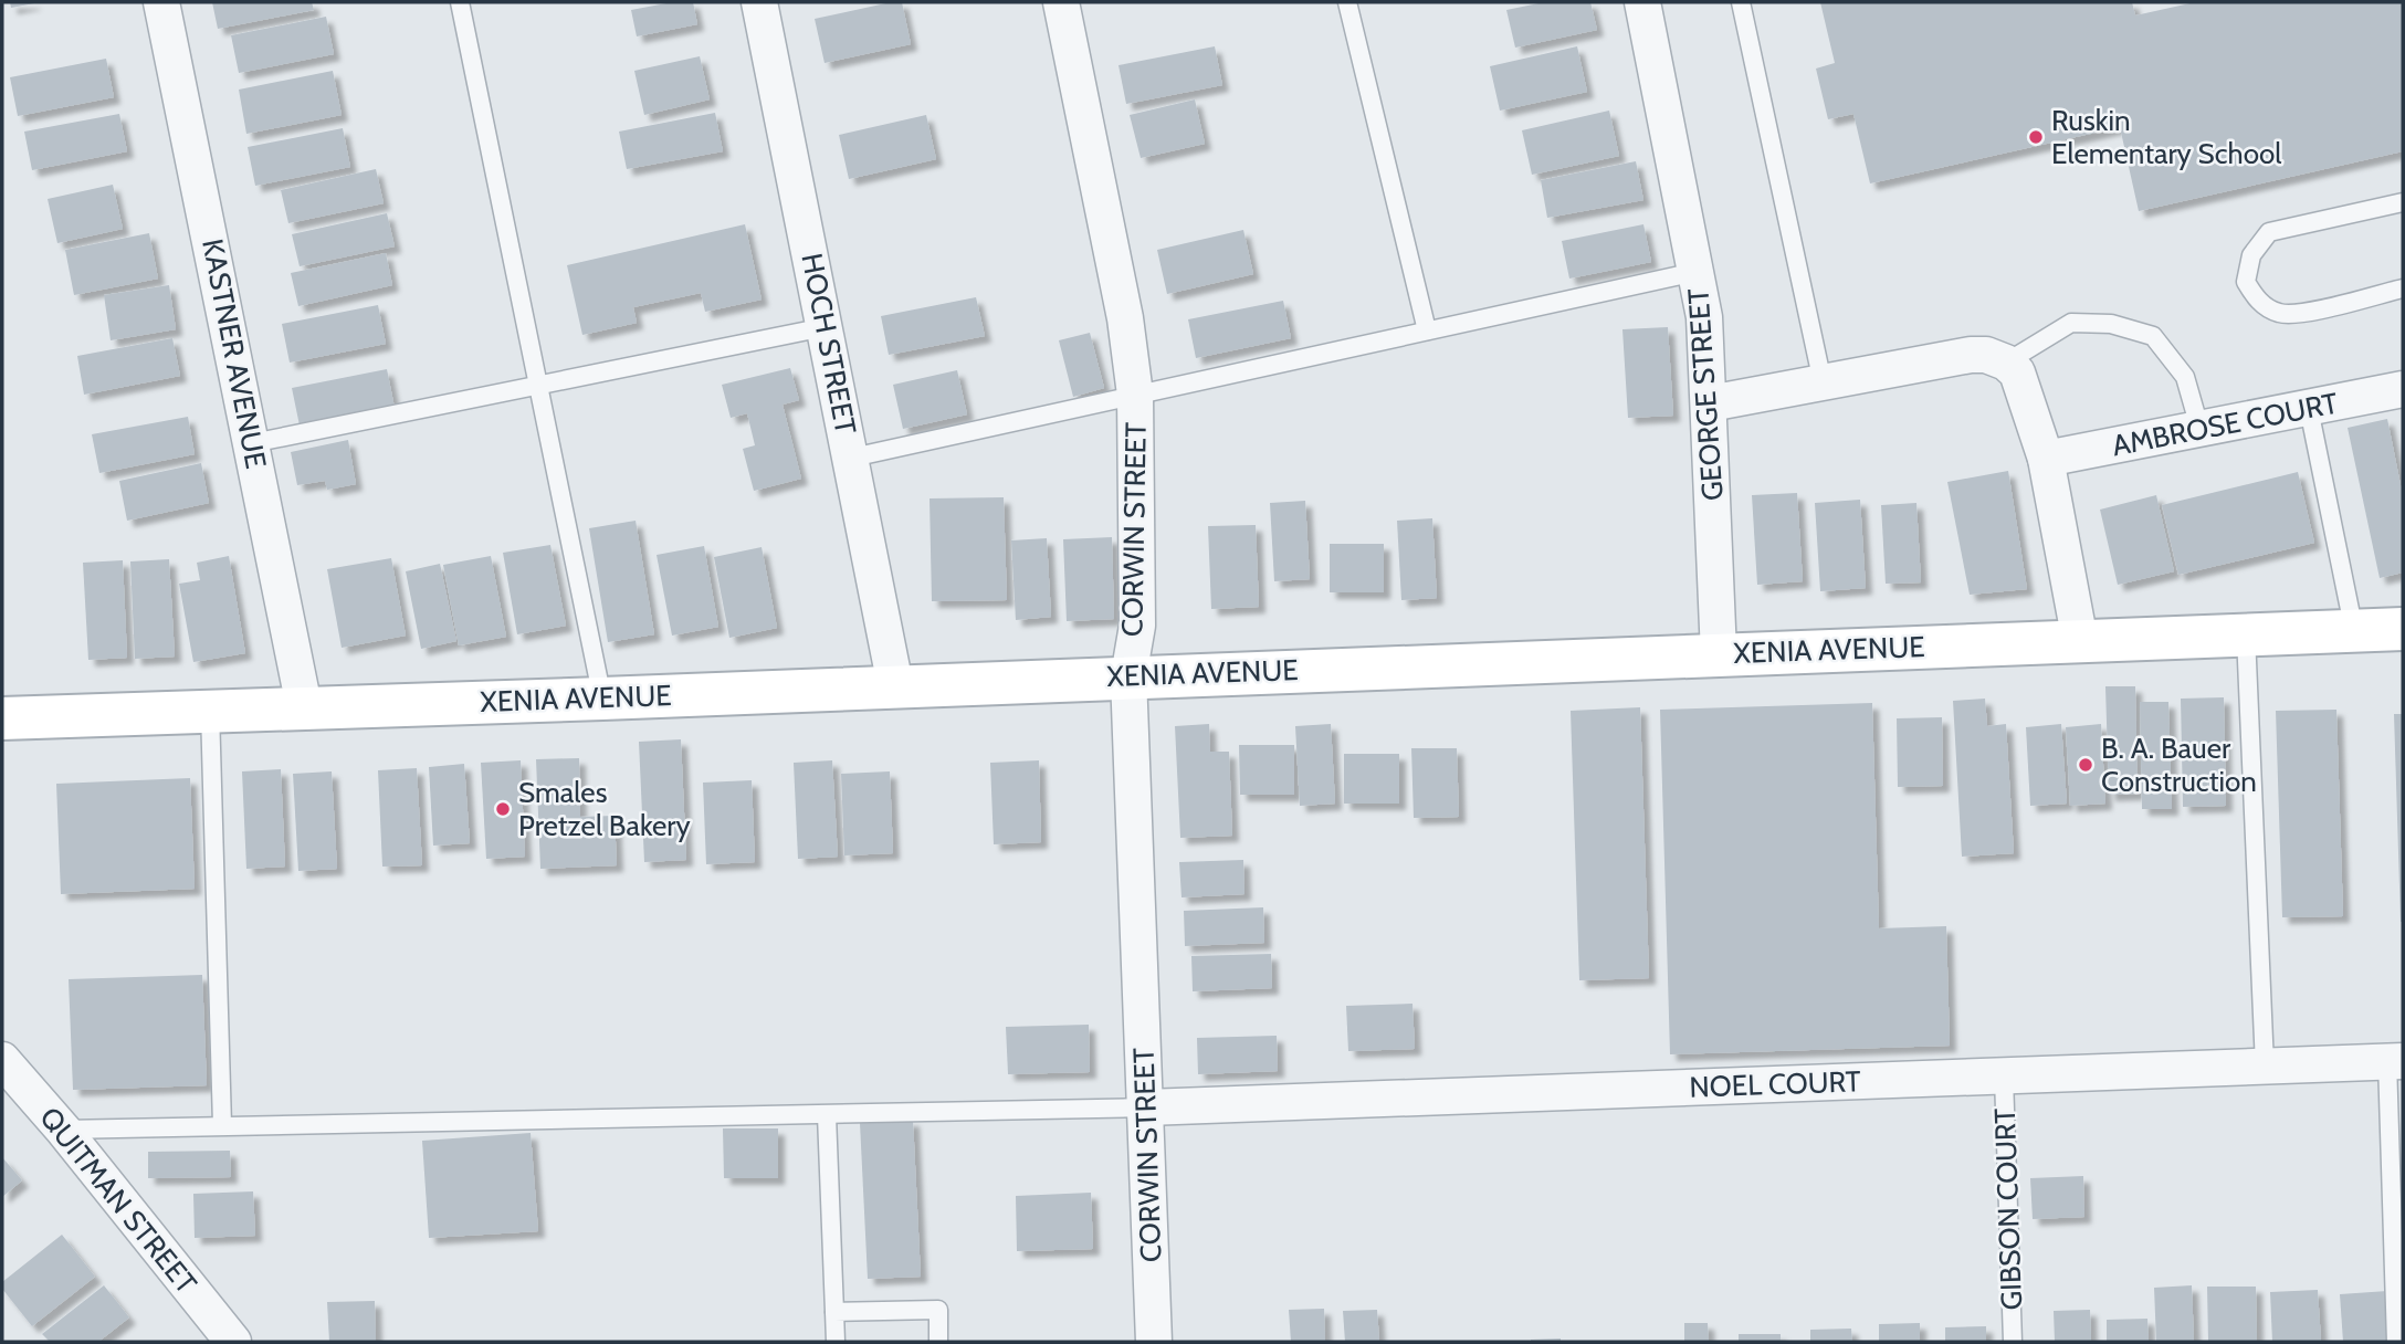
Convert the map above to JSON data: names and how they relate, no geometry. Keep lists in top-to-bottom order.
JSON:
{
  "streets": {
    "street": [
      "HOCH STREET",
      "KASTNER AVENUE",
      "GEORGE STREET",
      "AMBROSE COURT",
      "CORWIN STREET",
      "XENIA AVENUE",
      "NOEL COURT",
      "QUITMAN STREET"
    ],
    "lane": ["GIBSON COURT"]
  },
  "crossings": [
    ["HOCH STREET", "XENIA AVENUE"],
    ["KASTNER AVENUE", "XENIA AVENUE"],
    ["GEORGE STREET", "XENIA AVENUE"],
    ["CORWIN STREET", "XENIA AVENUE"],
    ["CORWIN STREET", "NOEL COURT"],
    ["NOEL COURT", "GIBSON COURT"]
  ],
  "places": ["Ruskin Elementary School", "B. A. Bauer Construction", "Smales Pretzel Bakery"]
}
